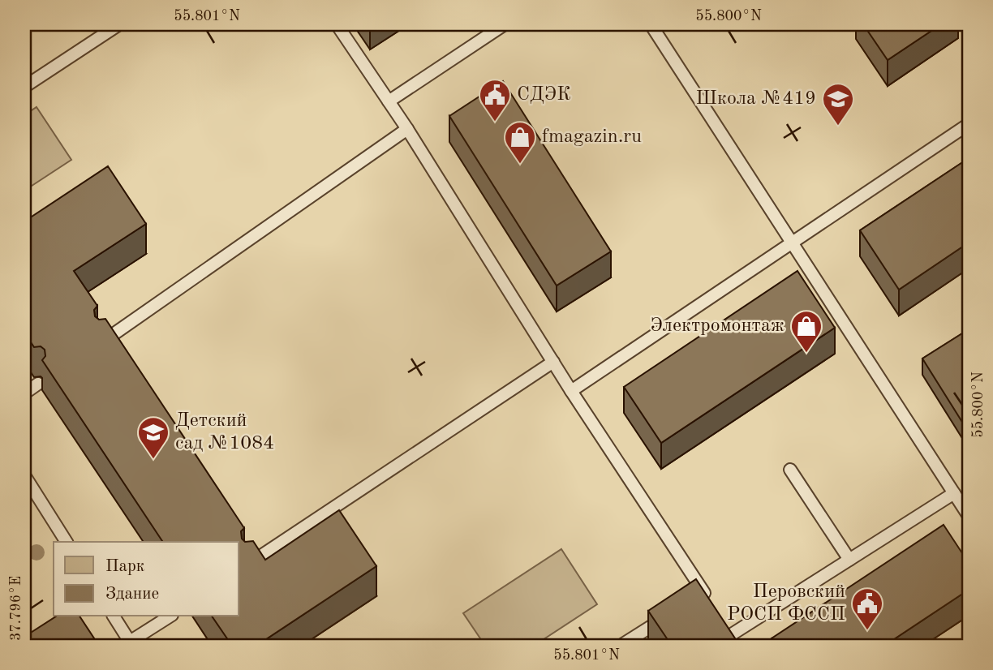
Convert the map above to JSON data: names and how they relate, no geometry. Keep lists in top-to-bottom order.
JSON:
{
  "places": {
    "public building": ["СДЭК", "Перовский РОСП ФССП"],
    "school or university": ["Школа №419", "Детский сад №1084"],
    "shop": ["fmagazin.ru", "Электромонтаж"]
  },
  "legend": ["Парк", "Здание"],
  "coordinates": ["55.801°N", "55.800°N", "37.796°E"]
}
